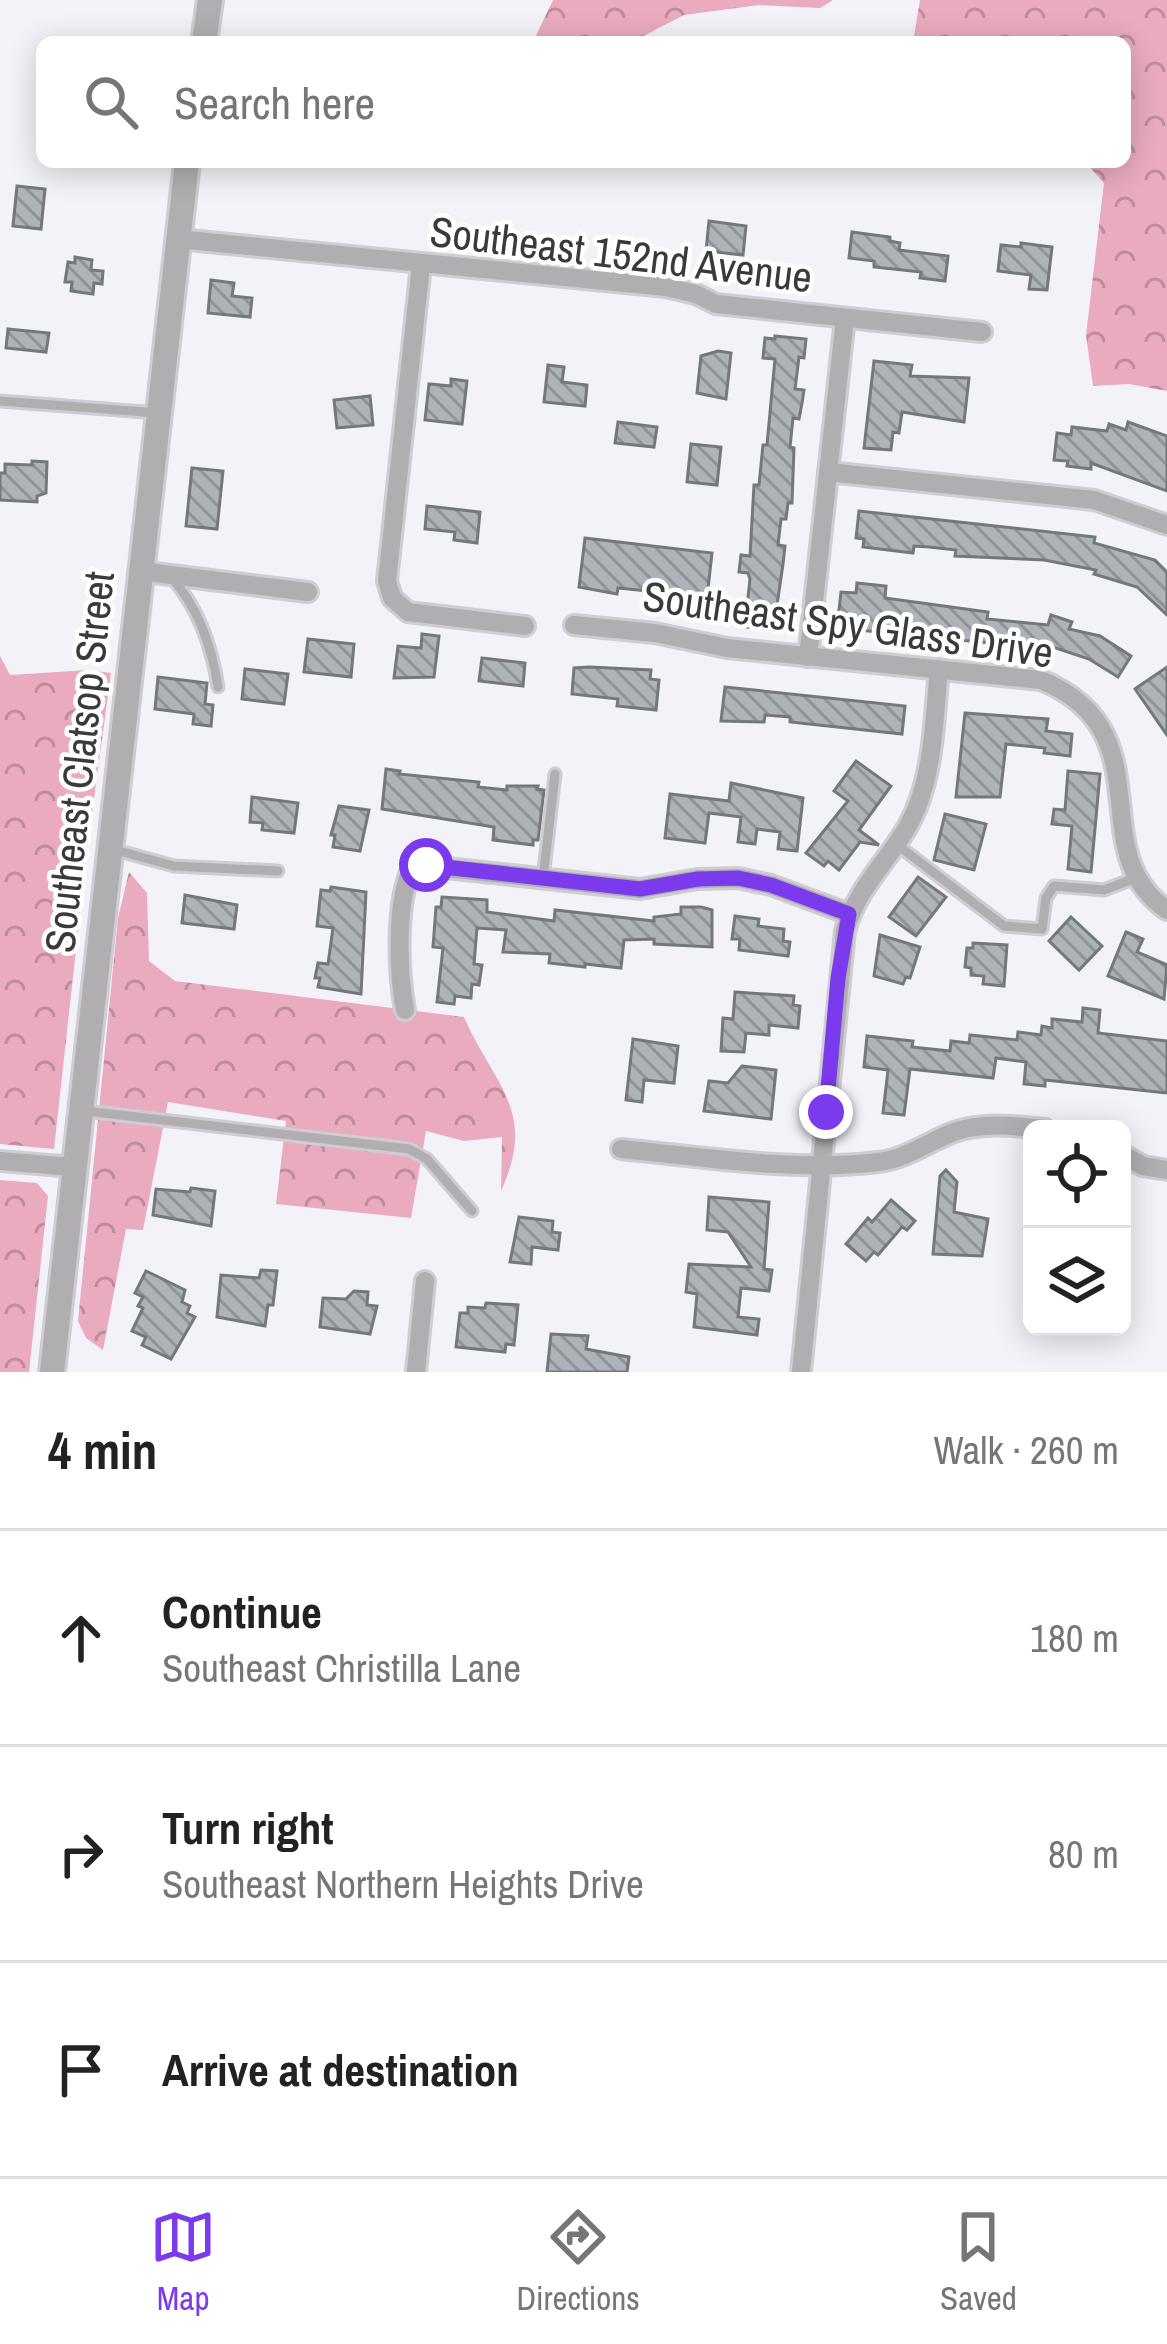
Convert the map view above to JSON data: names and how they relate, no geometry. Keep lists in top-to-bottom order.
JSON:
{
  "streets": {
    "street": ["Southeast 152nd Avenue", "Southeast Spy Glass Drive", "Southeast Clatsop Street"]
  },
  "crossings": [
    ["Southeast 152nd Avenue", "Southeast Clatsop Street"]
  ],
  "page": {
    "search": "Search here",
    "heading": ["4 min", "Walk · 260 m"],
    "list": [
      ["Continue", "Southeast Christilla Lane", "180 m"],
      ["Turn right", "Southeast Northern Heights Drive", "80 m"],
      "Arrive at destination"
    ],
    "nav": ["Map", "Directions", "Saved"]
  }
}
